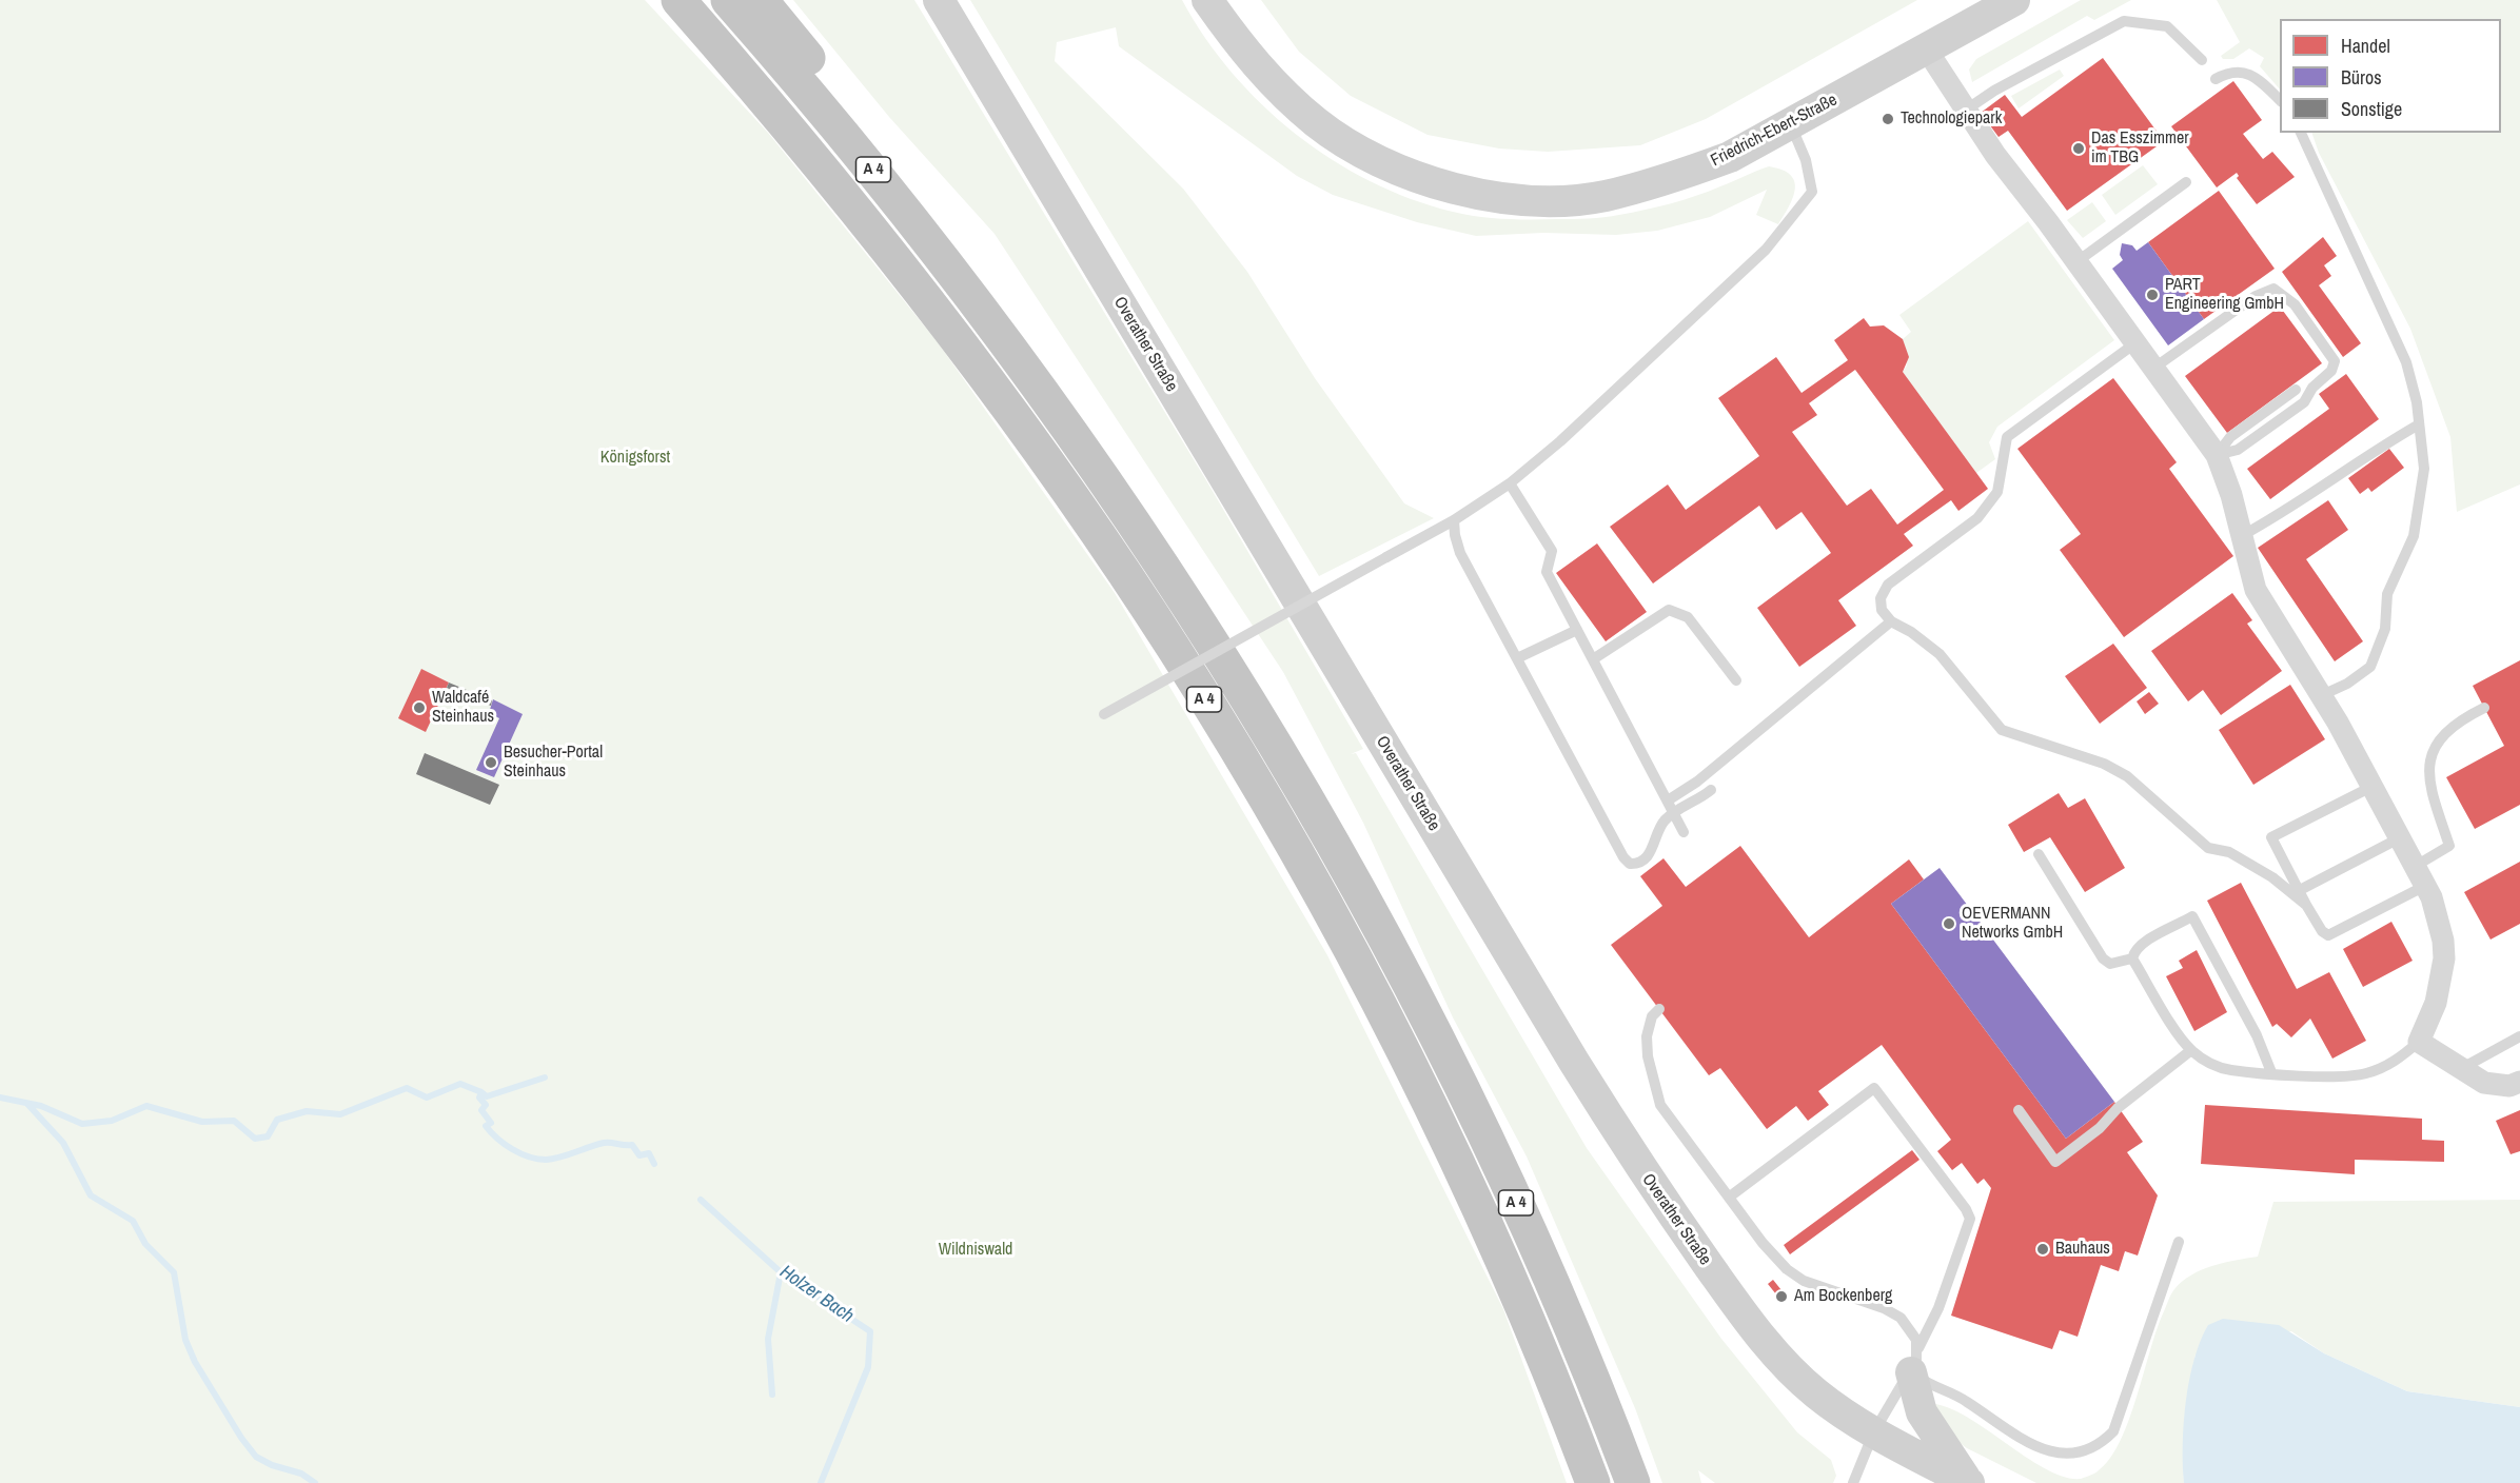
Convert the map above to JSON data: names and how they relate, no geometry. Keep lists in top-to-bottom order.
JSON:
{
  "streets": {
    "highway": ["A 4"],
    "main road": ["Friedrich-Ebert-Straße", "Overather Straße"]
  },
  "water": ["Holzer Bach"],
  "parks": ["Königsforst", "Wildniswald"],
  "places": [
    "Technologiepark",
    "Das Esszimmer im TBG",
    "PART Engineering GmbH",
    "Waldcafé Steinhaus",
    "Besucher-Portal Steinhaus",
    "OEVERMANN Networks GmbH",
    "Bauhaus",
    "Am Bockenberg"
  ],
  "legend": ["Handel", "Büros", "Sonstige"]
}
